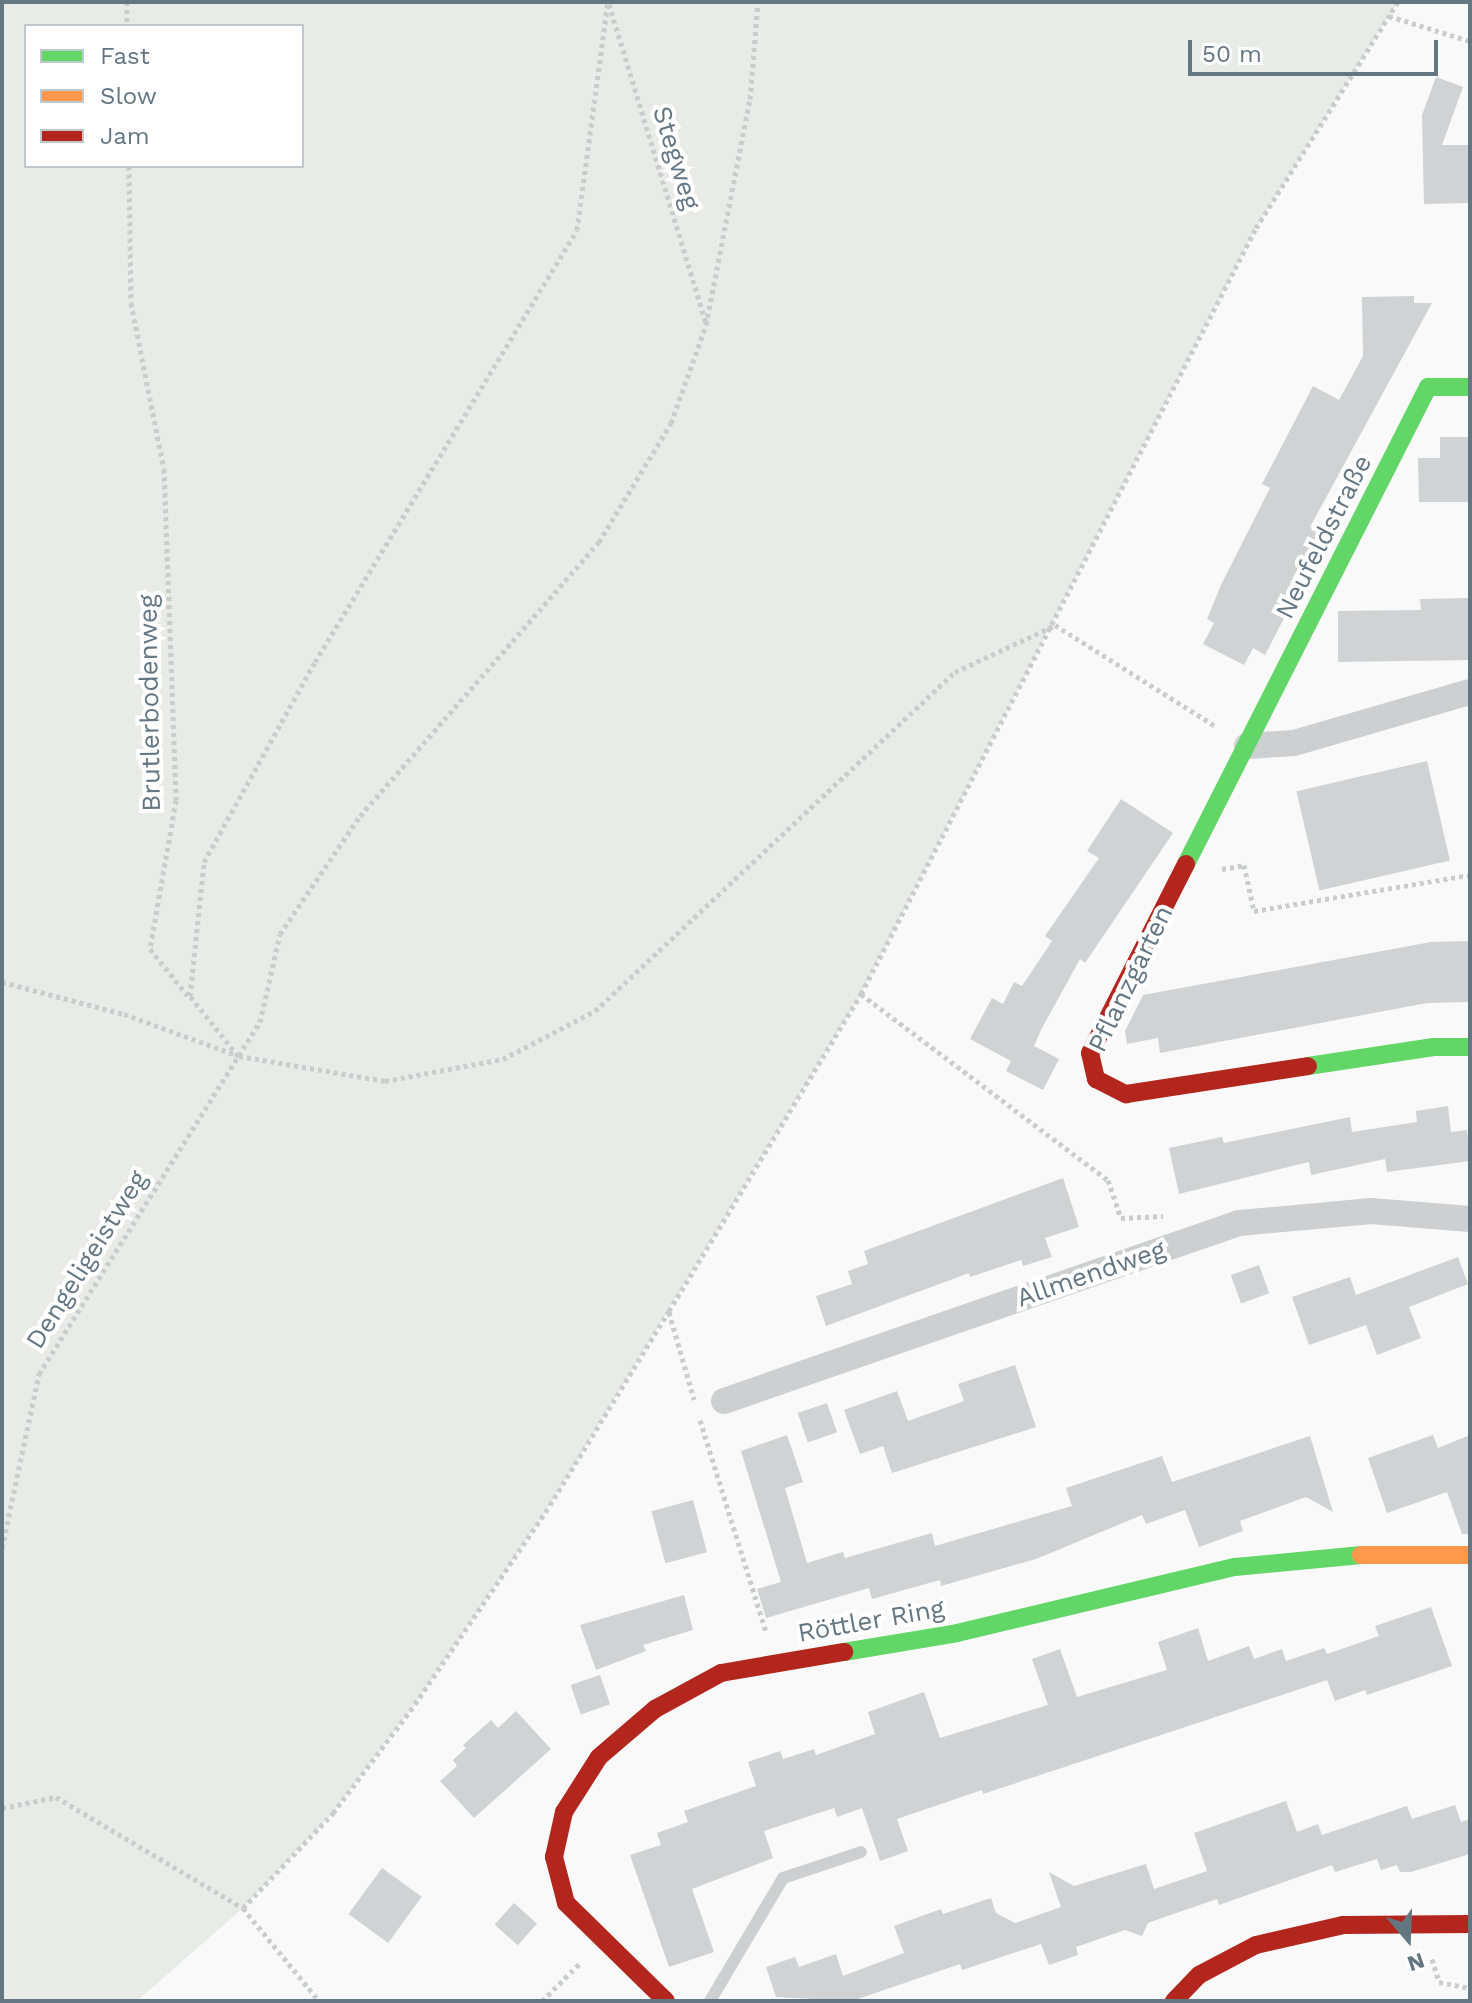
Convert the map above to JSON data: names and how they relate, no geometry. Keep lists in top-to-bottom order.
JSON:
{
  "streets": {
    "street": [
      "Neufeldstraße",
      "Pflanzgarten",
      "Allmendweg",
      "Röttler Ring"
    ],
    "path": ["Stegweg", "Brutlerbodenweg", "Dengeligeistweg"]
  },
  "crossings": [
    ["Stegweg", "Dengeligeistweg"],
    ["Neufeldstraße", "Pflanzgarten"],
    ["Brutlerbodenweg", "Dengeligeistweg"]
  ],
  "legend": ["Fast", "Slow", "Jam"],
  "scale_bar": "50 m",
  "north": "bottom"
}
